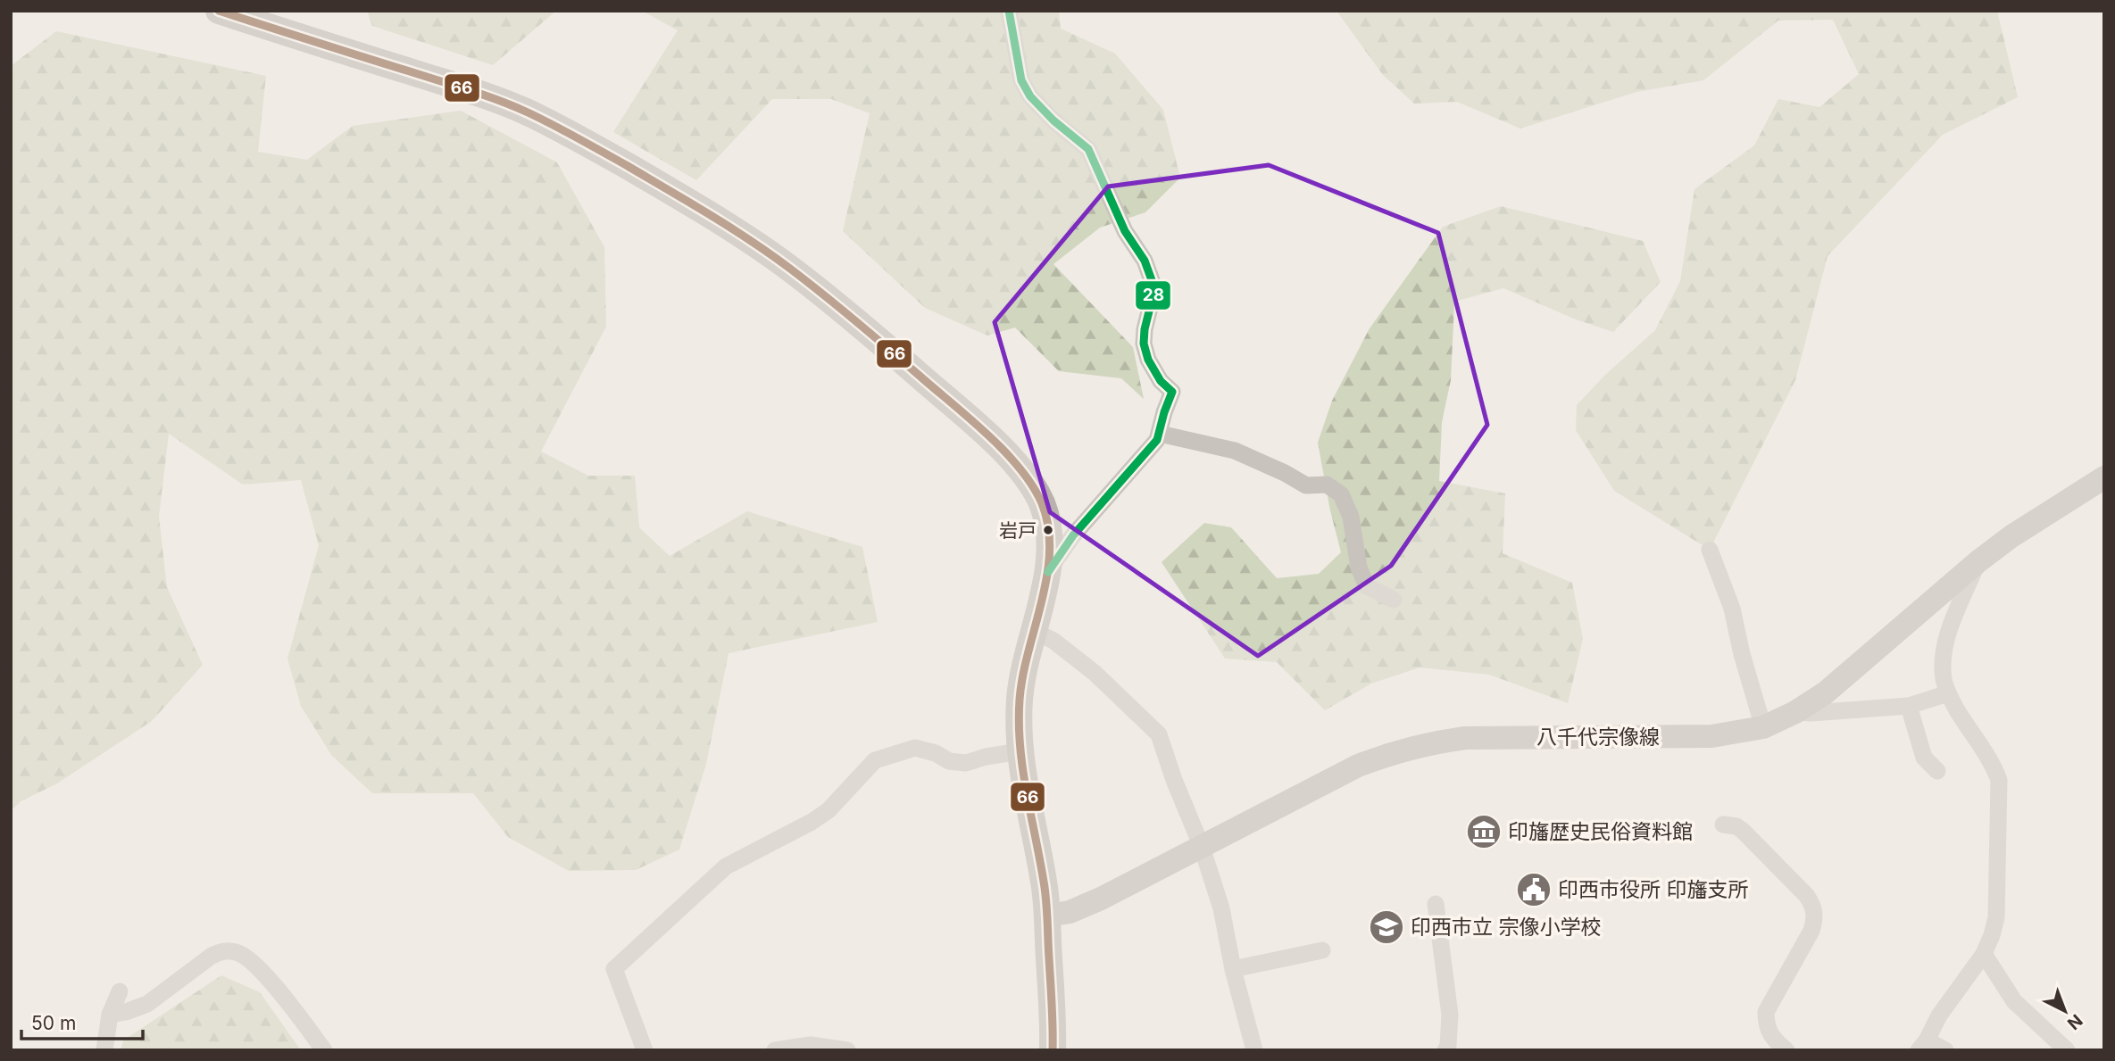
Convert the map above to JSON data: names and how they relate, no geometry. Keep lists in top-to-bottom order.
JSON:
{
  "streets": {
    "main road": ["八千代宗像線"]
  },
  "places": {
    "other": ["岩戸"],
    "museum": ["印旛歴史民俗資料館"],
    "public building": ["印西市役所 印旛支所"],
    "school or university": ["印西市立 宗像小学校"]
  },
  "lines": ["transit line 66", "transit line 28"],
  "scale_bar": "50 m",
  "north": "bottom right"
}
